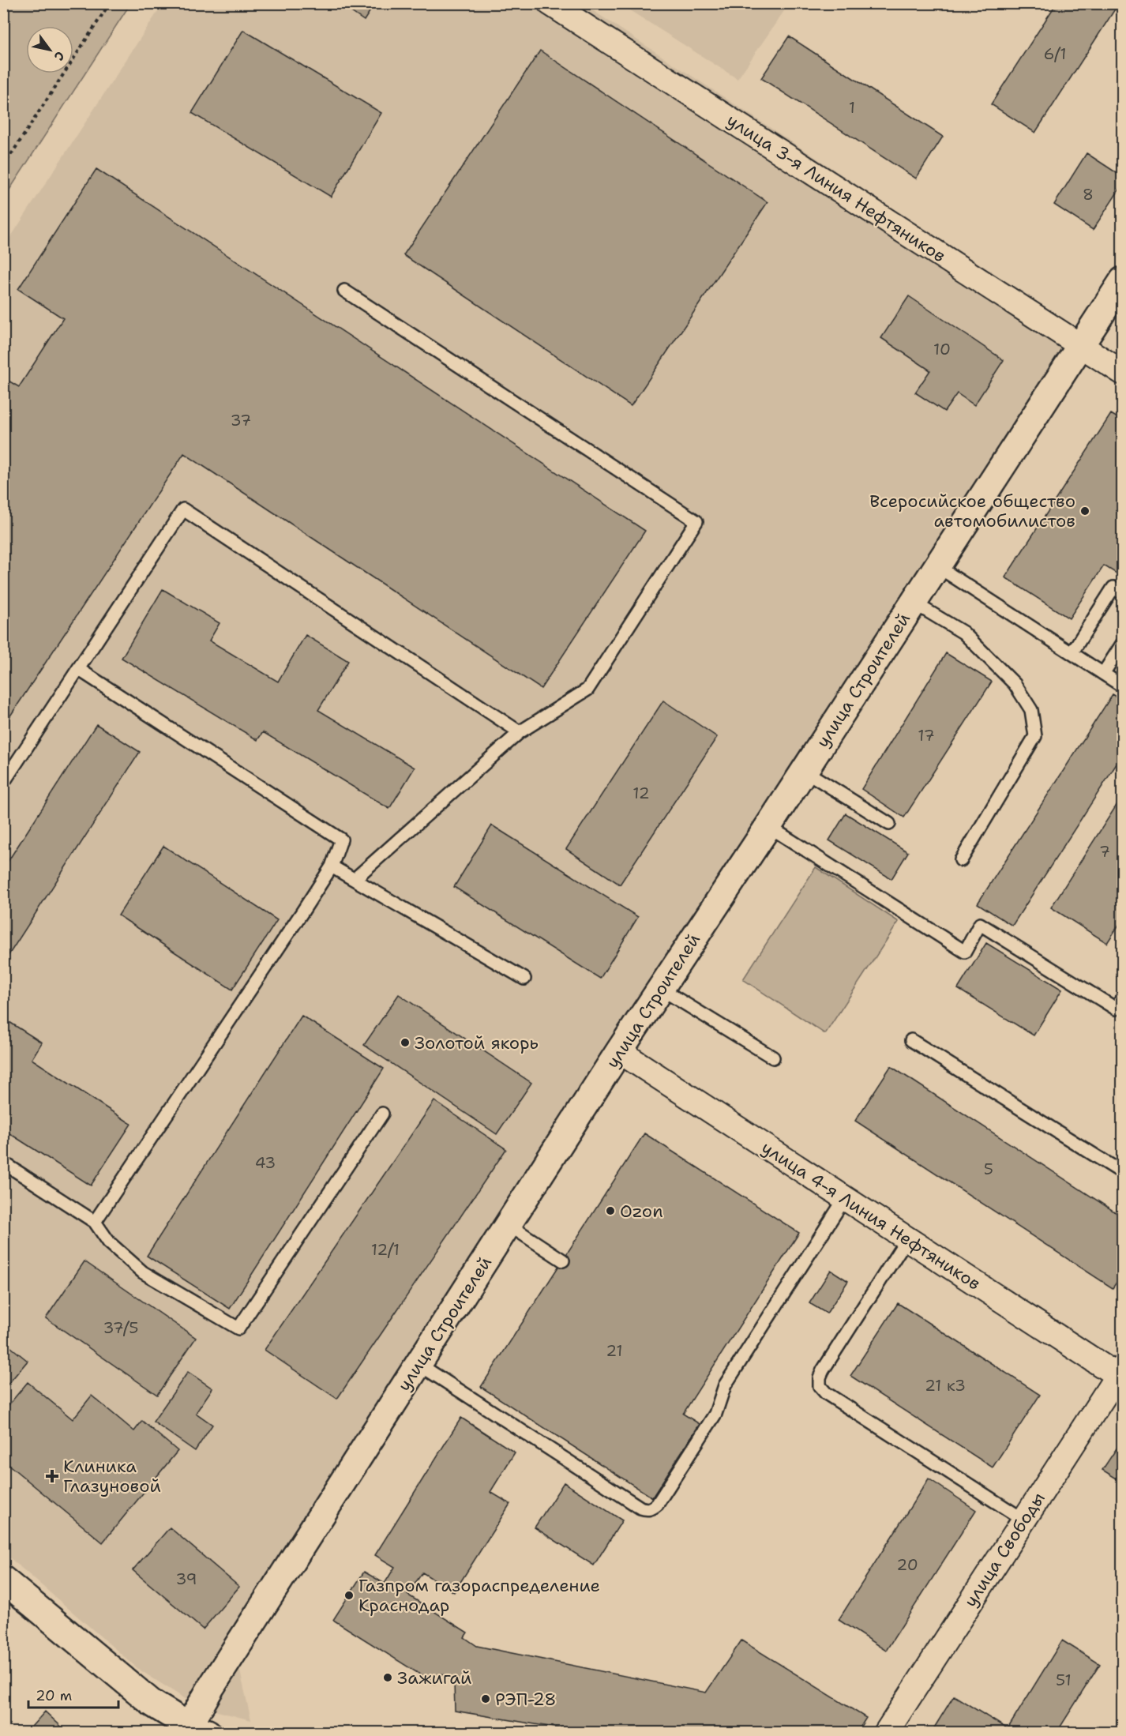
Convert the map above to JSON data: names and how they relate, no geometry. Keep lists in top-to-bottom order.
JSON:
{
  "streets": {
    "street": [
      "улица 3-я Линия Нефтяников",
      "улица Строителей",
      "улица 4-я Линия Нефтяников",
      "улица Свободы"
    ]
  },
  "crossings": [
    ["улица 3-я Линия Нефтяников", "улица Строителей"],
    ["улица Строителей", "улица 4-я Линия Нефтяников"],
    ["улица 4-я Линия Нефтяников", "улица Свободы"]
  ],
  "places": {
    "other": [
      "Всеросийское общество автомобилистов",
      "Золотой якорь",
      "Ozon",
      "Газпром газораспределение Краснодар",
      "Зажигай",
      "РЭП-28"
    ],
    "health": ["Клиника Глазуновой"]
  },
  "house_numbers": [
    "6/1",
    "1",
    "8",
    "10",
    "37",
    "17",
    "12",
    "7",
    "43",
    "5",
    "12/1",
    "37/5",
    "21",
    "21 к3",
    "20",
    "39",
    "51"
  ],
  "scale_bar": "20 m",
  "north": "bottom right"
}
